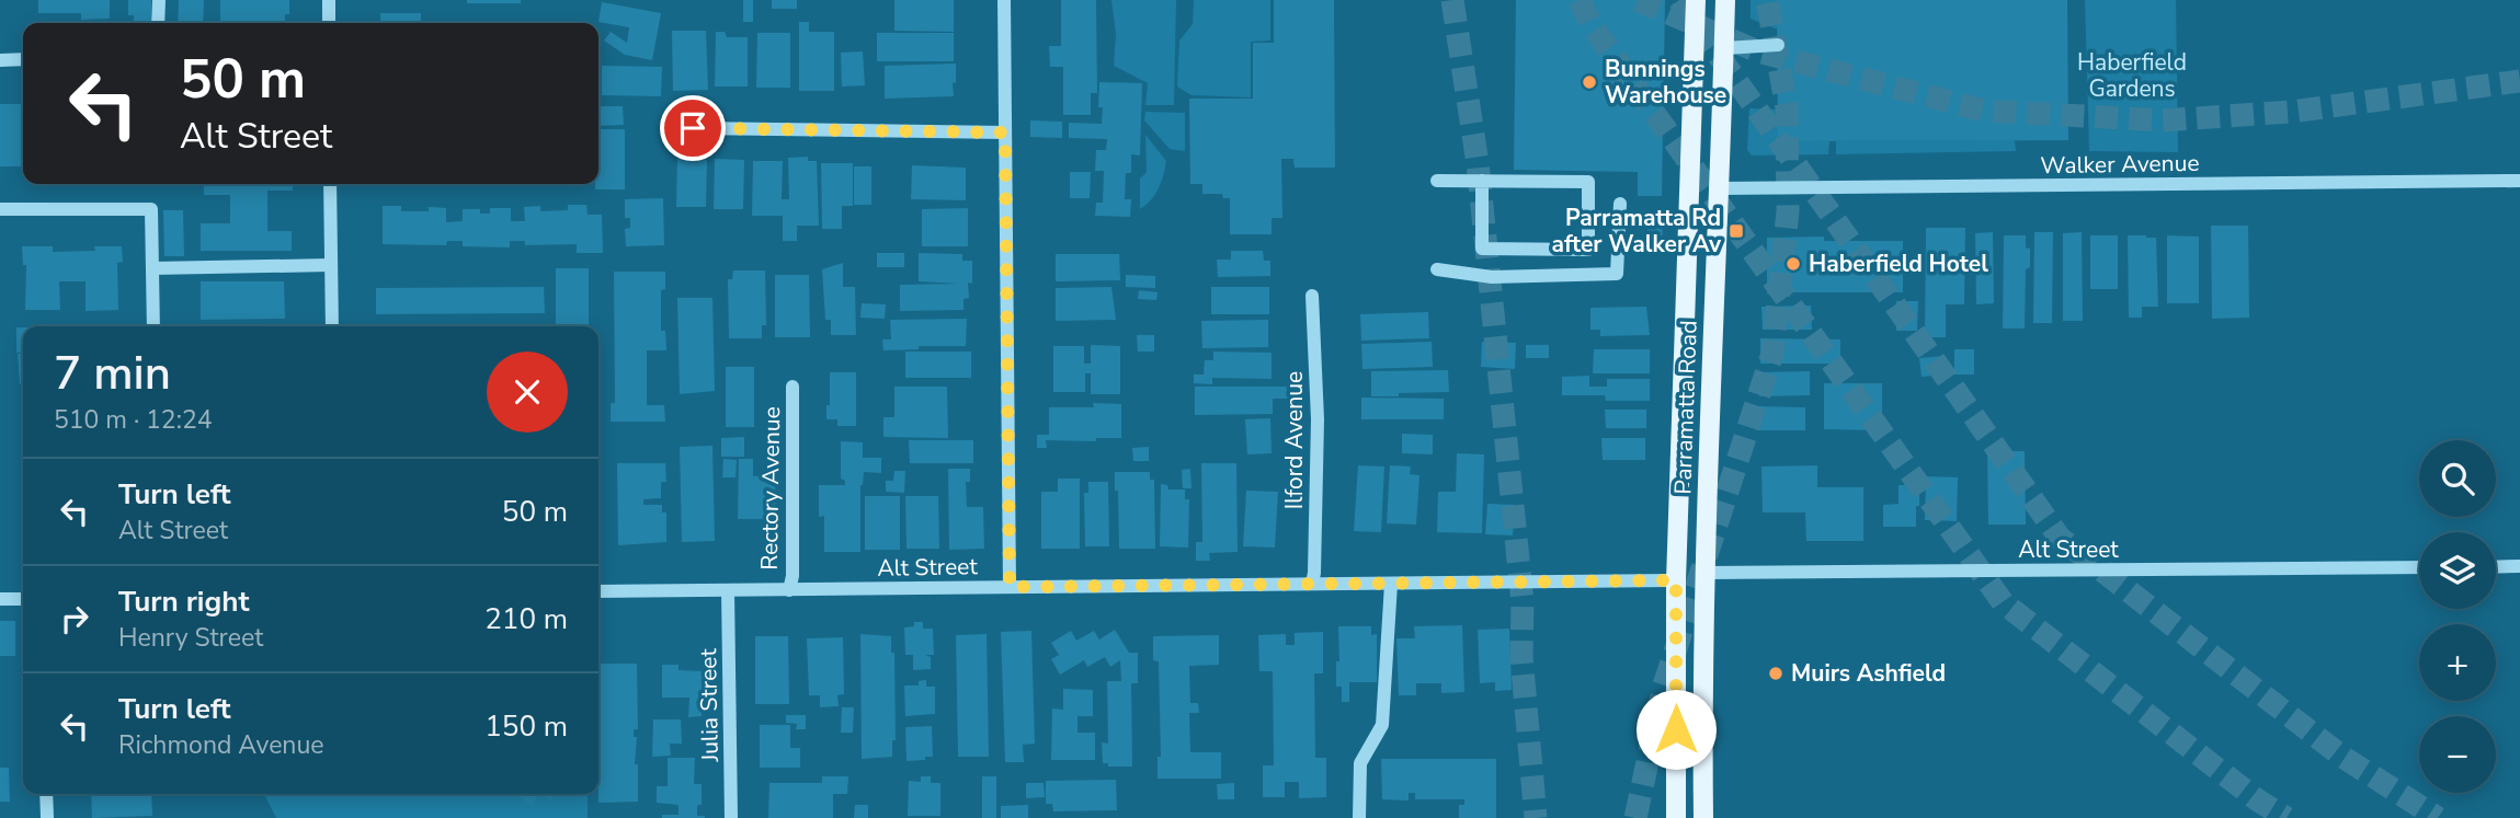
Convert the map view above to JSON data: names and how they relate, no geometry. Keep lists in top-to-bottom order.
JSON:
{
  "streets": {
    "main road": ["Parramatta Road"],
    "street": [
      "Walker Avenue",
      "Ilford Avenue",
      "Rectory Avenue",
      "Alt Street",
      "Julia Street"
    ]
  },
  "crossings": [
    ["Walker Avenue", "Parramatta Road"],
    ["Parramatta Road", "Alt Street"],
    ["Ilford Avenue", "Alt Street"],
    ["Rectory Avenue", "Alt Street"],
    ["Alt Street", "Julia Street"]
  ],
  "parks": ["Haberfield Gardens"],
  "places": {
    "other": ["Bunnings Warehouse", "Haberfield Hotel", "Muirs Ashfield"],
    "transit": ["Parramatta Rd after Walker Av"]
  },
  "page": {
    "turn": ["50 m", "Alt Street"],
    "heading": ["7 min", "510 m · 12:24"],
    "map_buttons": ["+", "−"],
    "list": [
      {
        "name": "Turn left",
        "note": "Alt Street",
        "value": "50 m"
      },
      {
        "name": "Turn right",
        "note": "Henry Street",
        "value": "210 m"
      },
      {
        "name": "Turn left",
        "note": "Richmond Avenue",
        "value": "150 m"
      }
    ]
  }
}
